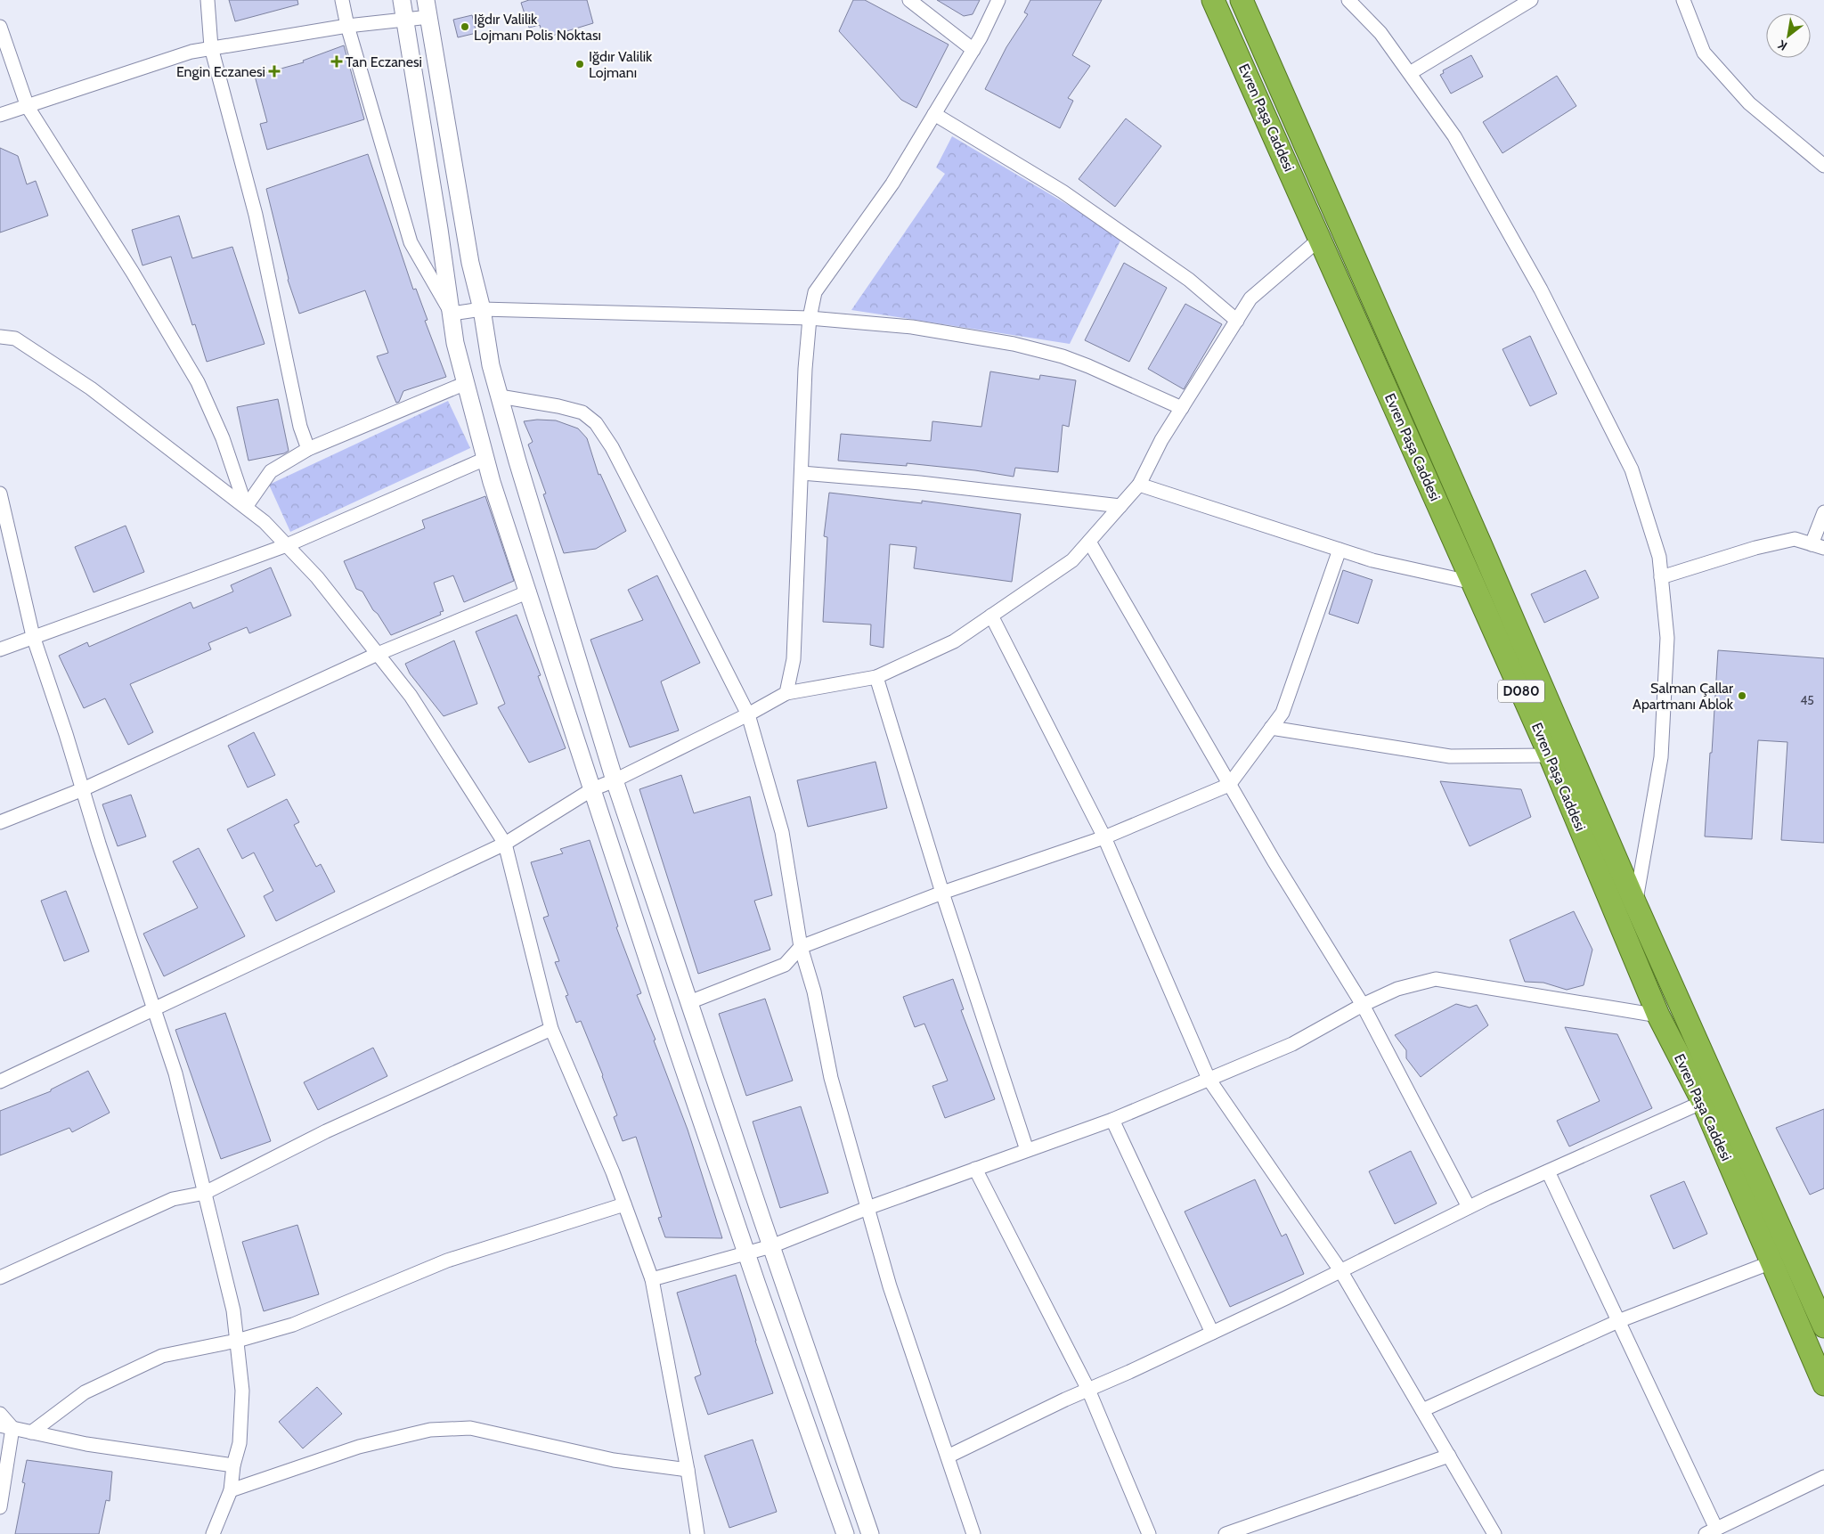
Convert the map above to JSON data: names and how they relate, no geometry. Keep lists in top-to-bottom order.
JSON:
{
  "streets": {
    "highway": ["Evren Paşa Caddesi", "D080"]
  },
  "places": {
    "other": ["Iğdır Valilik Lojmanı Polis Noktası", "Iğdır Valilik Lojmanı", "Salman Çallar Apartmanı Ablok"],
    "health": ["Tan Eczanesi", "Engin Eczanesi"]
  },
  "house_numbers": ["45"],
  "north": "bottom left"
}
